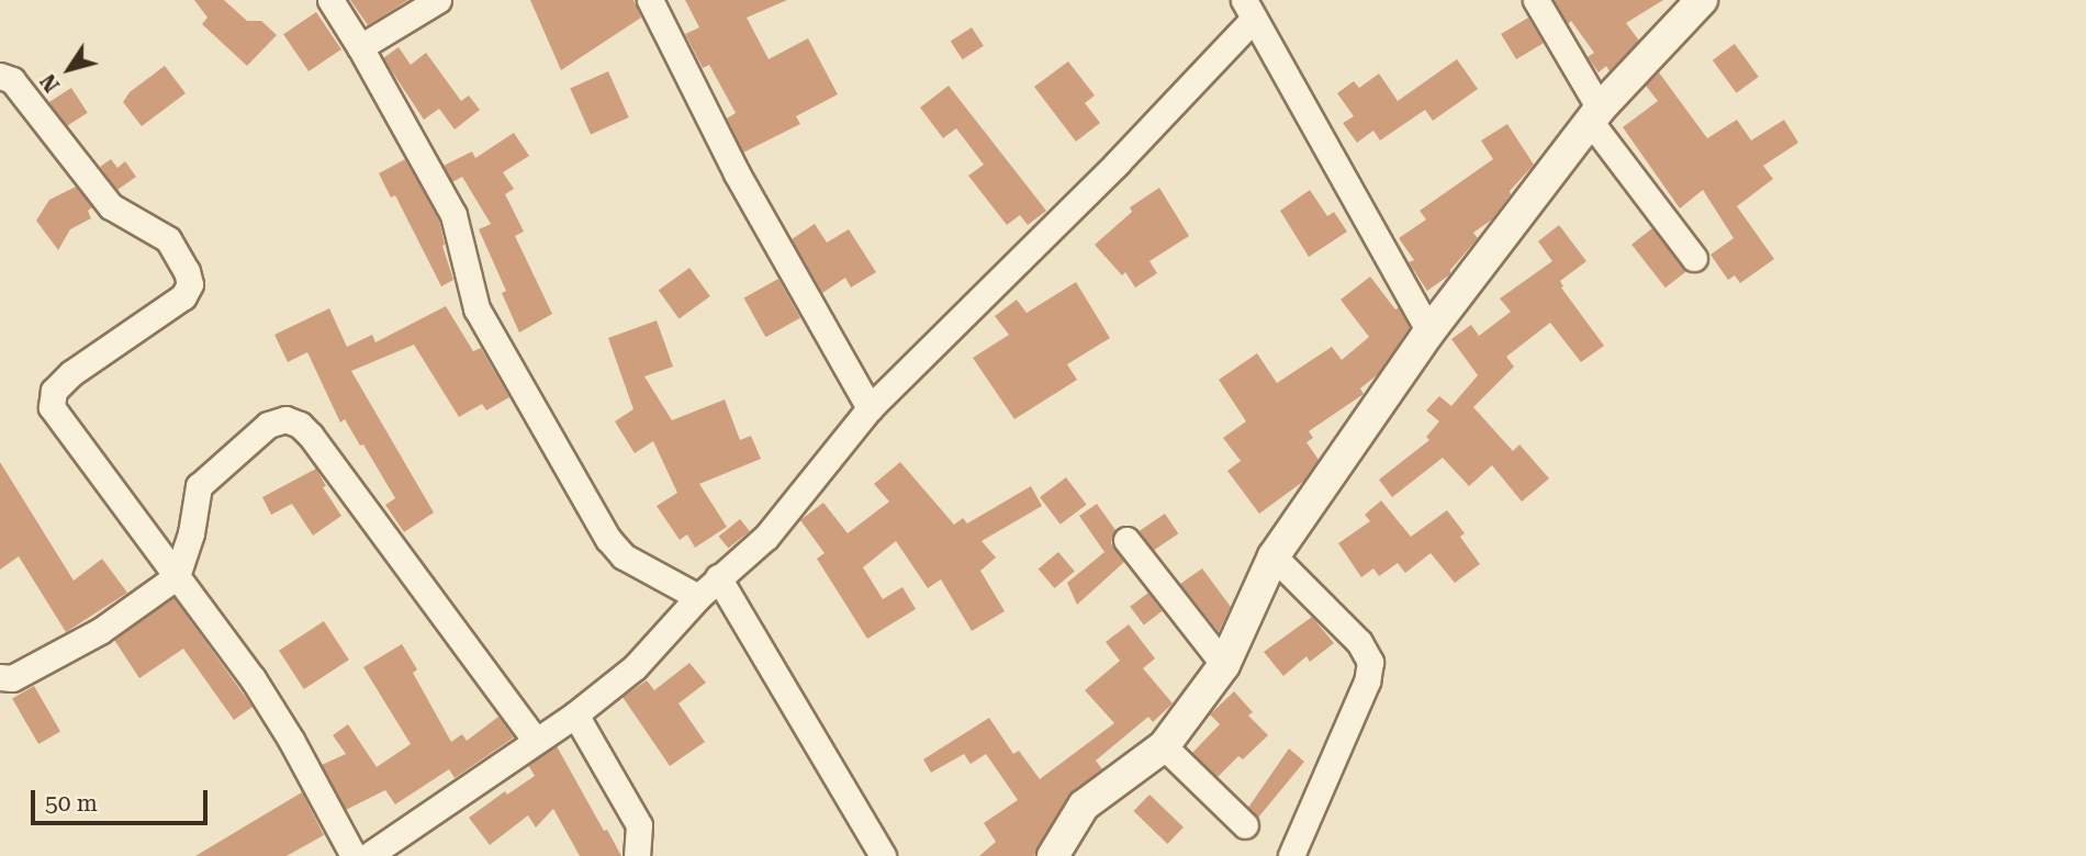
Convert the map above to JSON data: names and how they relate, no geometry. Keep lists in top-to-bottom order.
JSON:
{
  "scale_bar": "50 m",
  "north": "bottom left"
}
